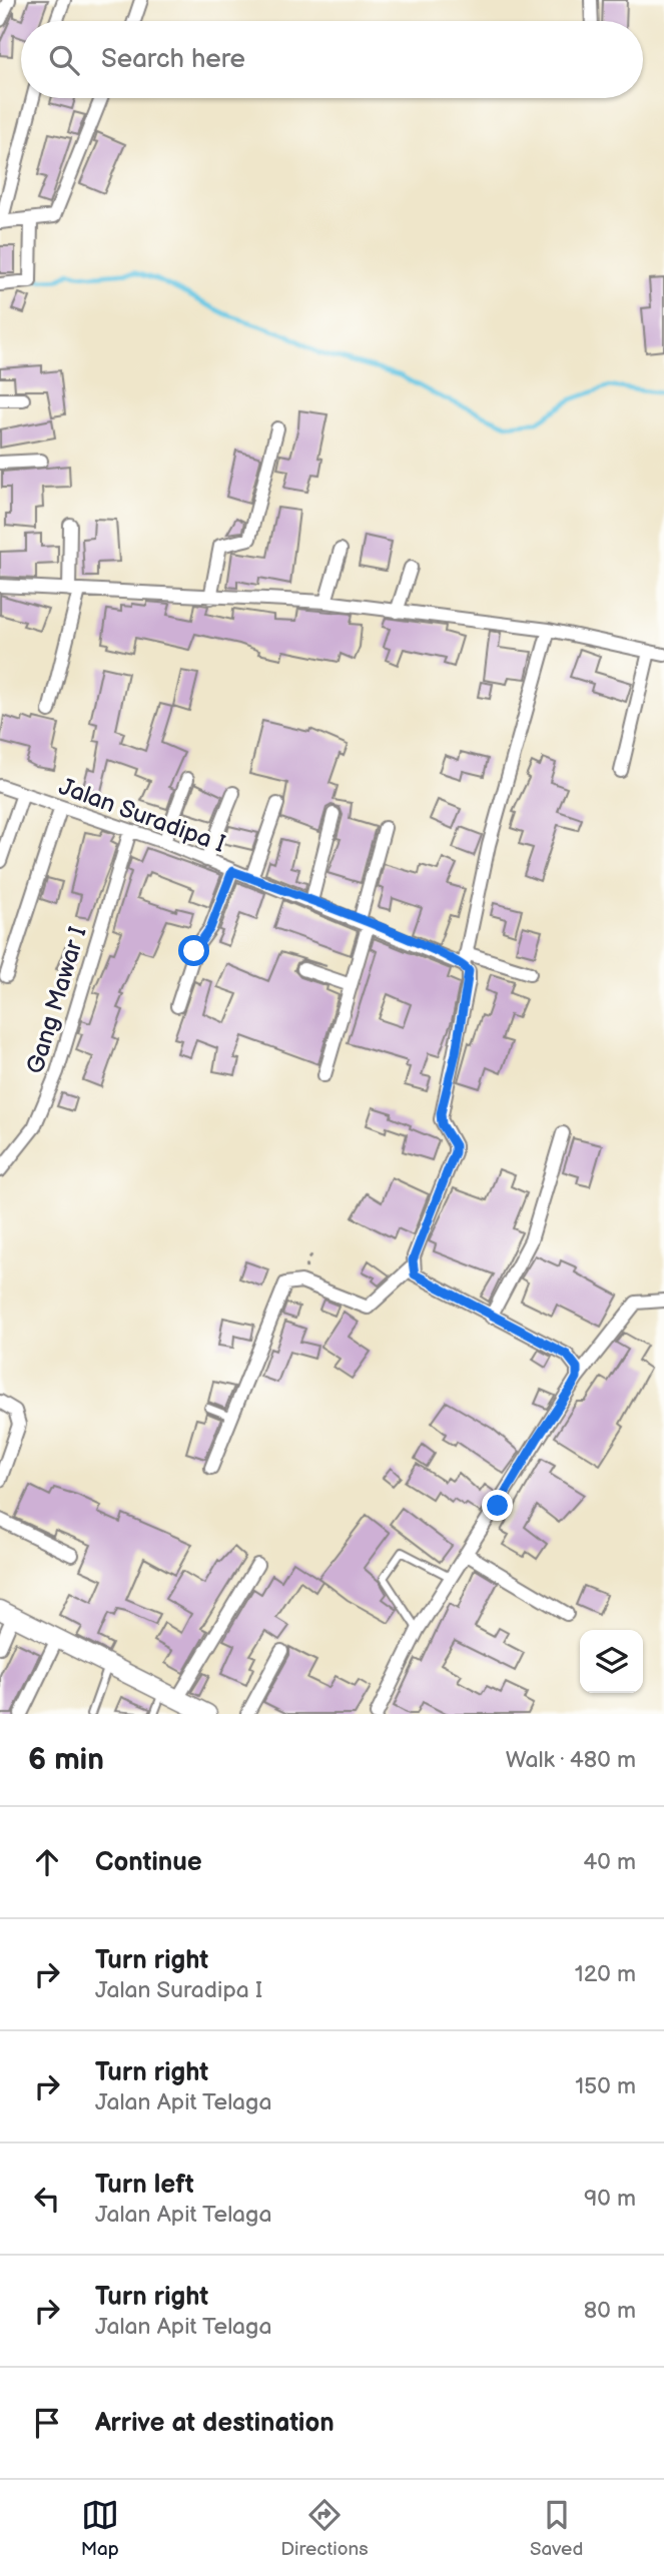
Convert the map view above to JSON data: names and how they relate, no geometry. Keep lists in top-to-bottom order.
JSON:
{
  "streets": {
    "street": ["Jalan Suradipa I", "Gang Mawar I"]
  },
  "crossings": [
    ["Jalan Suradipa I", "Gang Mawar I"]
  ],
  "page": {
    "search": "Search here",
    "heading": ["6 min", "Walk · 480 m"],
    "list": [
      ["Continue", "40 m"],
      ["Turn right", "Jalan Suradipa I", "120 m"],
      ["Turn right", "Jalan Apit Telaga", "150 m"],
      ["Turn left", "Jalan Apit Telaga", "90 m"],
      ["Turn right", "Jalan Apit Telaga", "80 m"],
      "Arrive at destination"
    ],
    "nav": ["Map", "Directions", "Saved"]
  }
}
